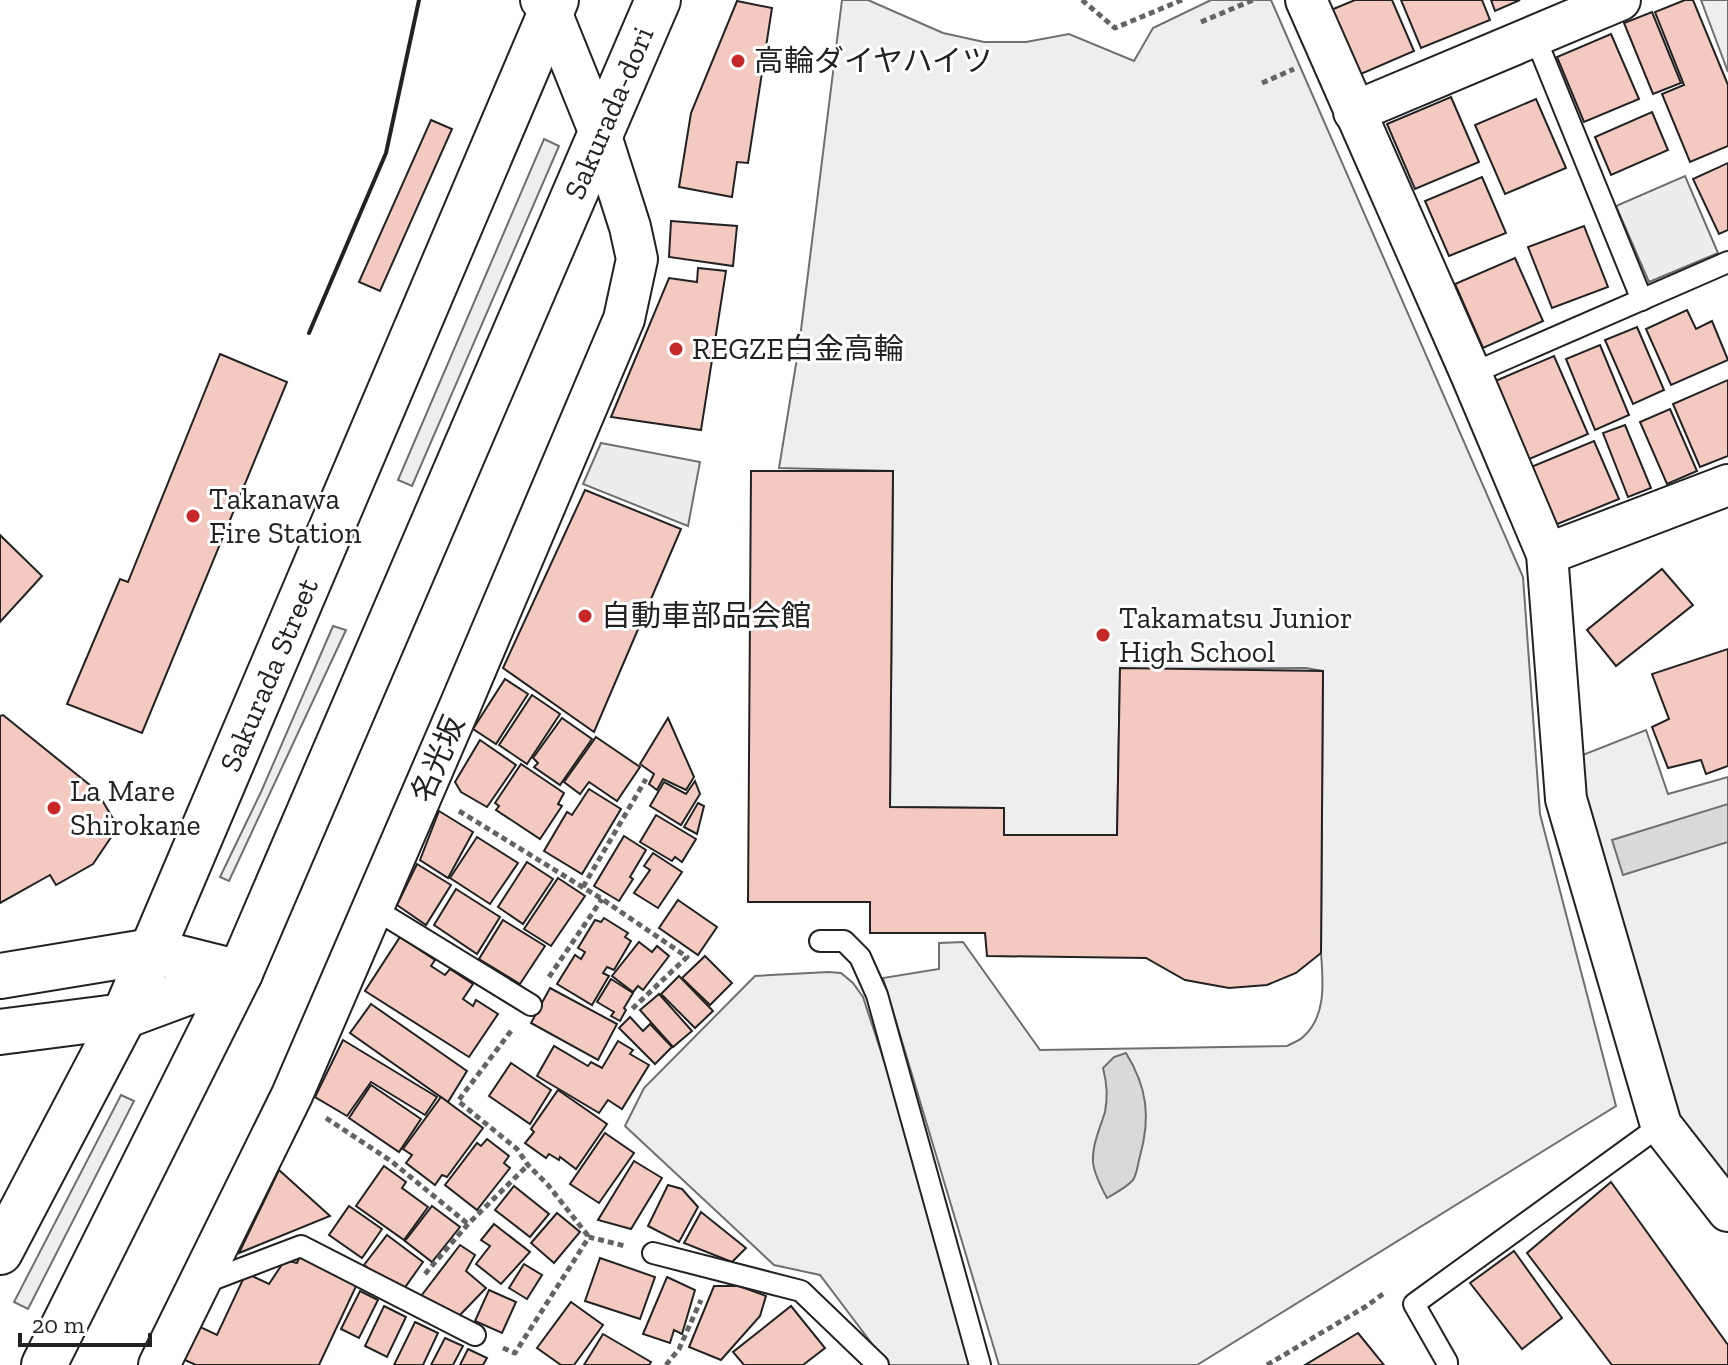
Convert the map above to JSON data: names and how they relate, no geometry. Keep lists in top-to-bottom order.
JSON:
{
  "streets": {
    "main road": ["Sakurada-dori", "Sakurada Street"],
    "street": ["名光坂"]
  },
  "crossings": [
    ["Sakurada-dori", "名光坂"],
    ["Sakurada Street", "名光坂"]
  ],
  "places": [
    "高輪ダイヤハイツ",
    "REGZE白金高輪",
    "Takanawa Fire Station",
    "自動車部品会館",
    "Takamatsu Junior High School",
    "La Mare Shirokane"
  ],
  "scale_bar": "20 m"
}
